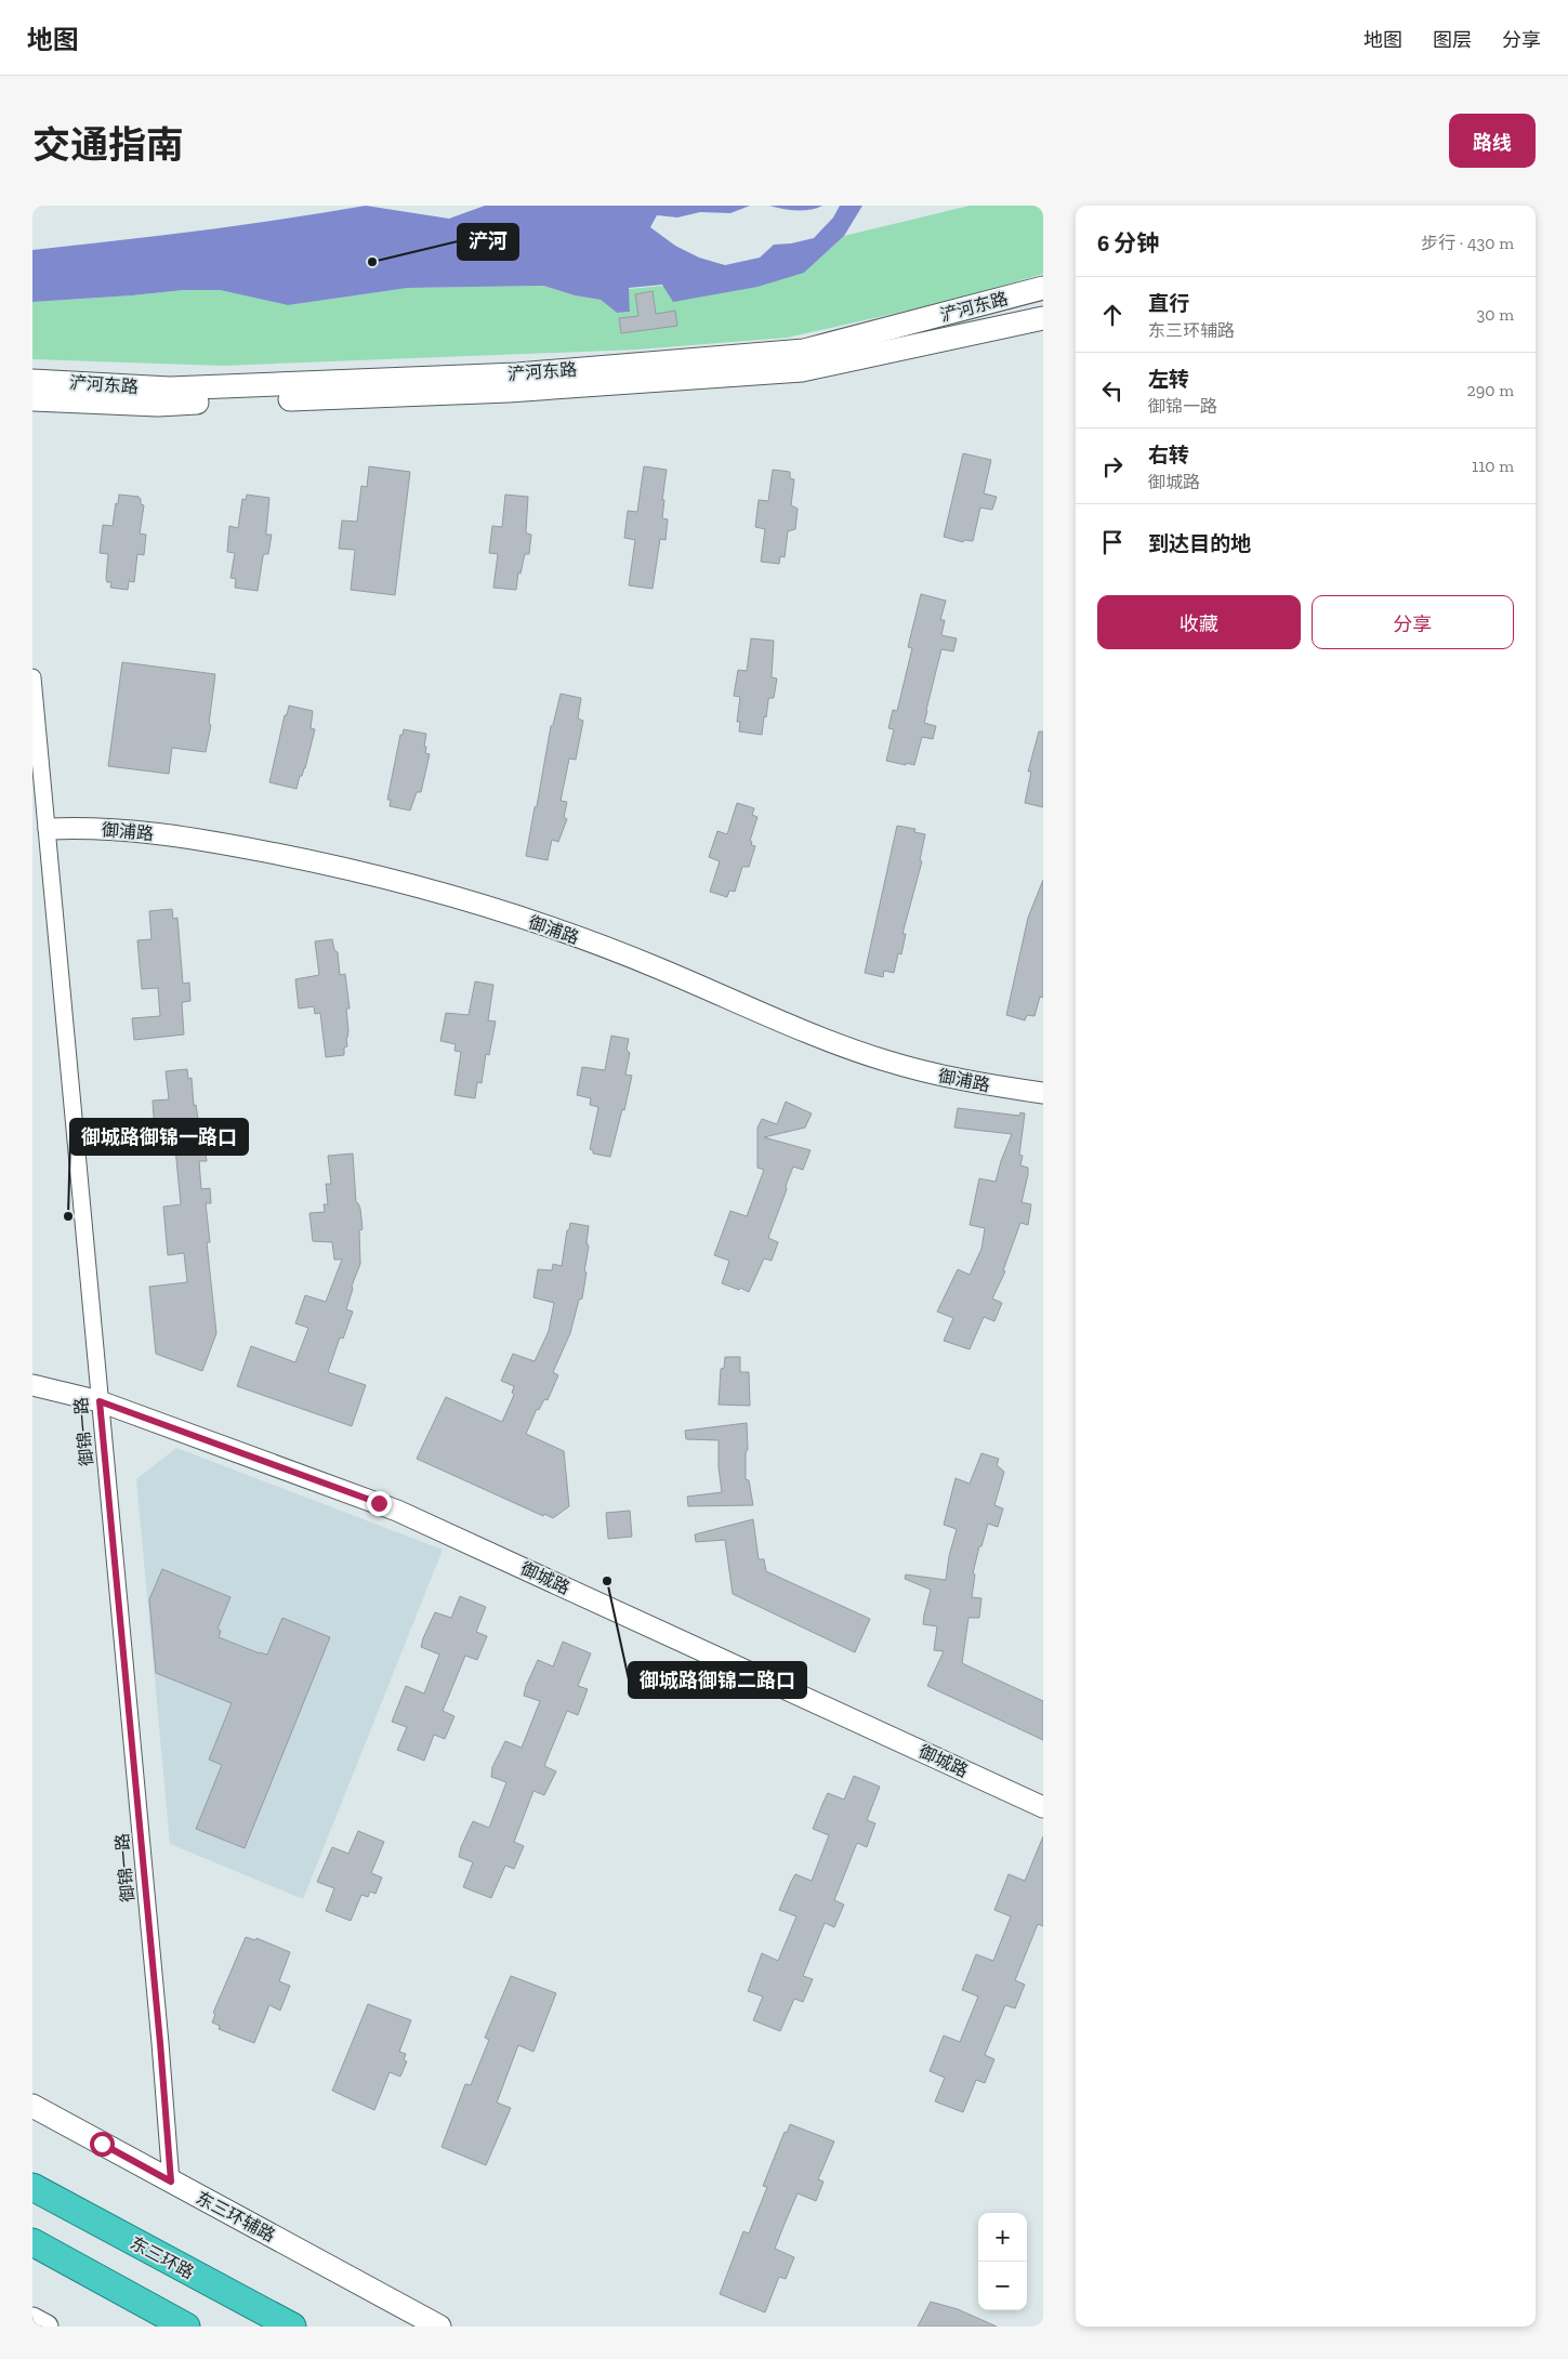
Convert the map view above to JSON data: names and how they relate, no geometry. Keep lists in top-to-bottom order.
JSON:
{
  "streets": {
    "highway": ["东三环路"],
    "main road": ["浐河东路", "东三环辅路"],
    "street": ["御浦路", "御锦一路", "御城路"]
  },
  "crossings": [
    ["御浦路", "御锦一路"],
    ["御锦一路", "御城路"],
    ["御锦一路", "东三环辅路"]
  ],
  "places": ["浐河", "御城路御锦一路口", "御城路御锦二路口"],
  "page": {
    "header": "地图",
    "nav": ["地图", "图层", "分享"],
    "title": "交通指南",
    "buttons": [
      "路线",
      ["收藏", "分享"]
    ],
    "heading": ["6 分钟", "步行 · 430 m"],
    "list": [
      ["直行", "东三环辅路", "30 m"],
      ["左转", "御锦一路", "290 m"],
      ["右转", "御城路", "110 m"],
      "到达目的地"
    ],
    "map_buttons": ["+", "−"]
  }
}
